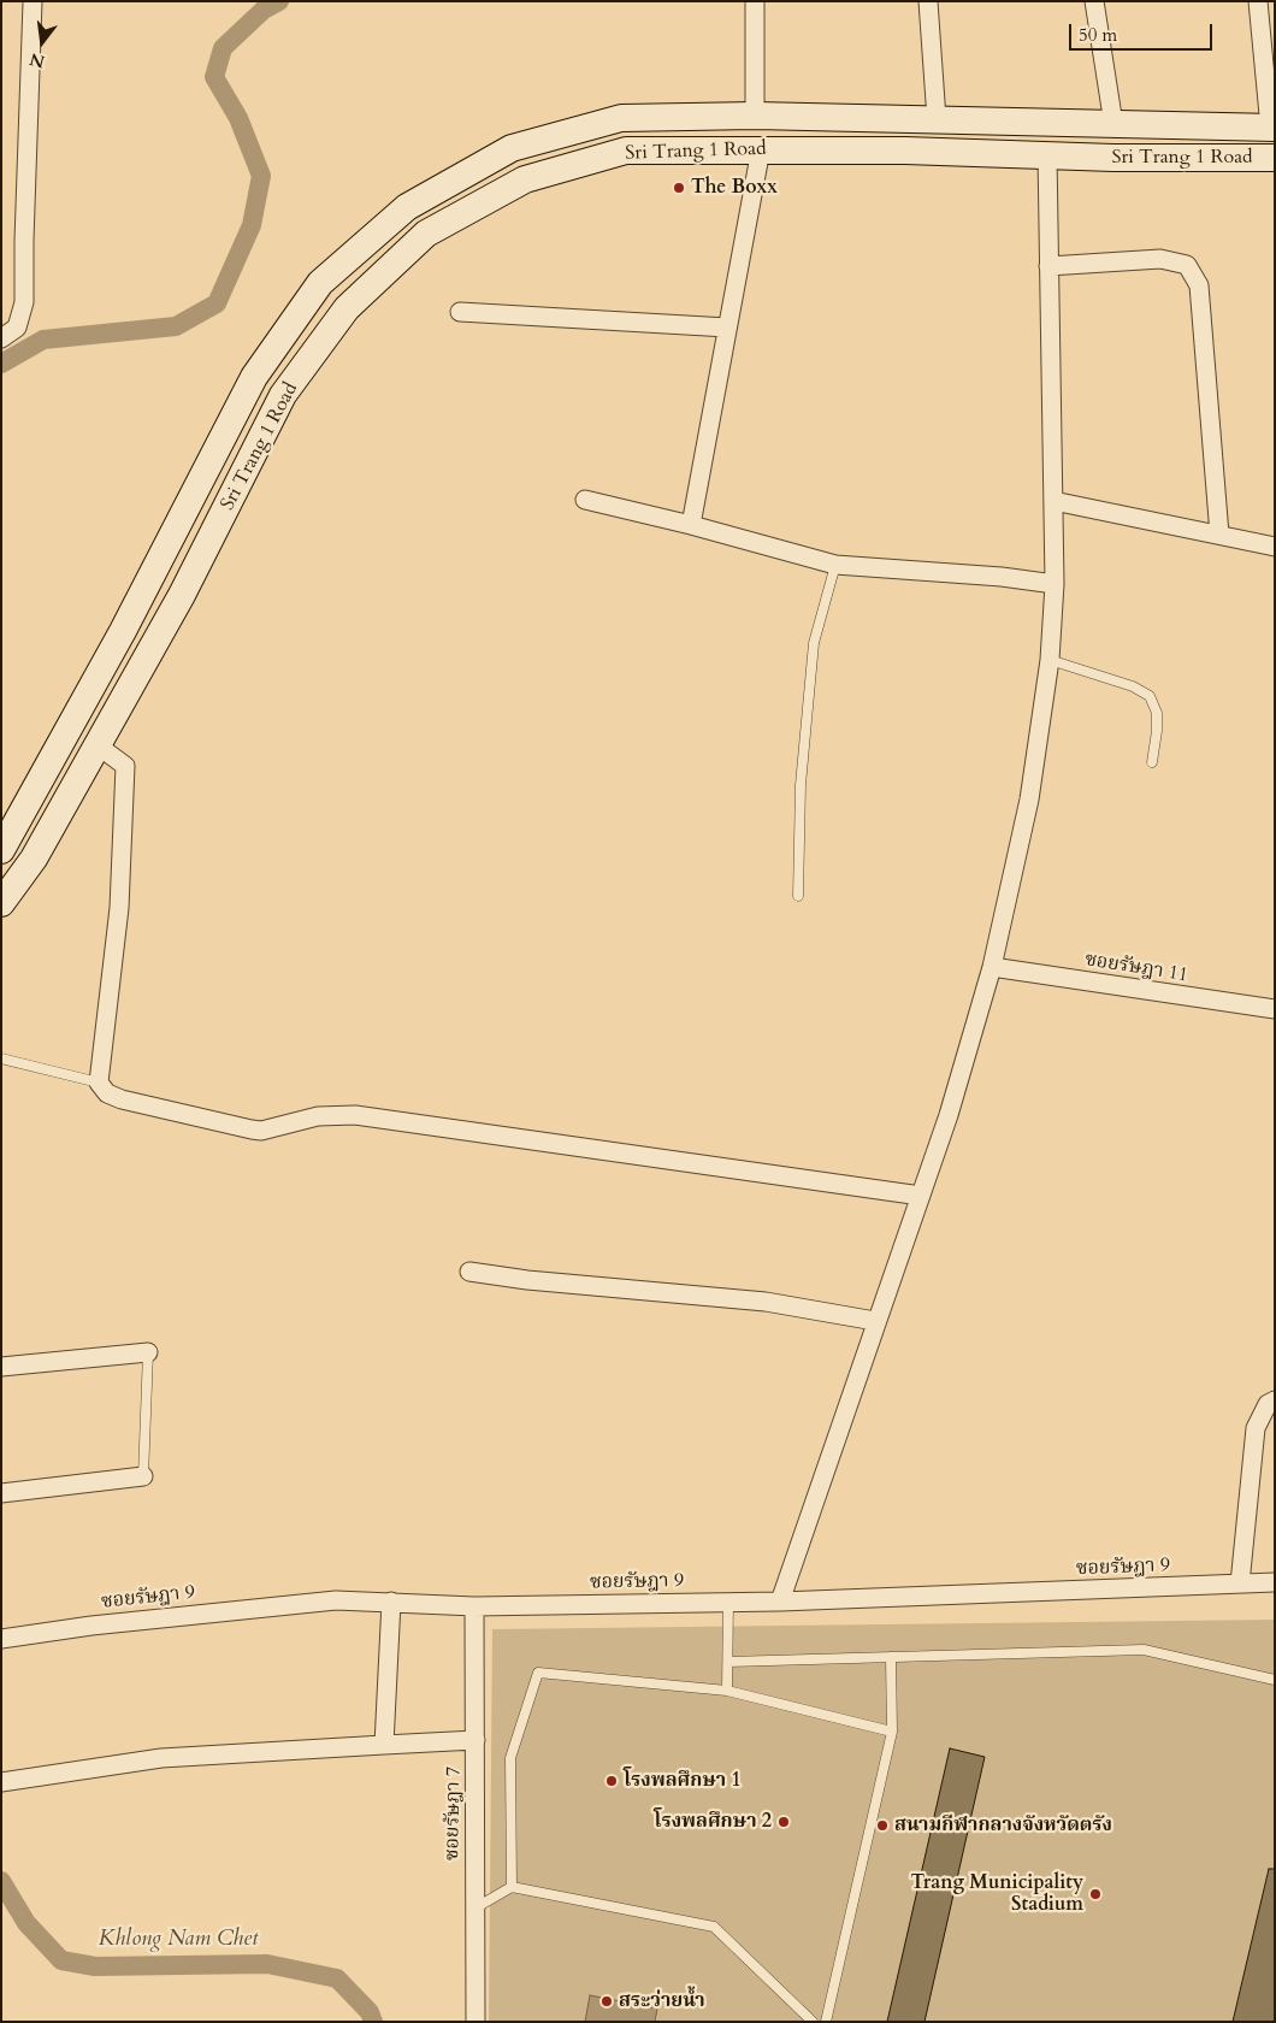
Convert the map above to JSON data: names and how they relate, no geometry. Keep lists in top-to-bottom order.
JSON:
{
  "streets": {
    "street": [
      "Sri Trang 1 Road",
      "ซอยรัษฎา 11",
      "ซอยรัษฎา 9",
      "ซอยรัษฎา 7"
    ]
  },
  "crossings": [
    ["ซอยรัษฎา 9", "ซอยรัษฎา 7"]
  ],
  "water": ["Khlong Nam Chet"],
  "places": [
    "The Boxx",
    "โรงพลศึกษา 1",
    "โรงพลศึกษา 2",
    "สนามกีฬากลางจังหวัดตรัง",
    "Trang Municipality Stadium",
    "สระว่ายน้ำ"
  ],
  "scale_bar": "50 m",
  "north": "bottom"
}
